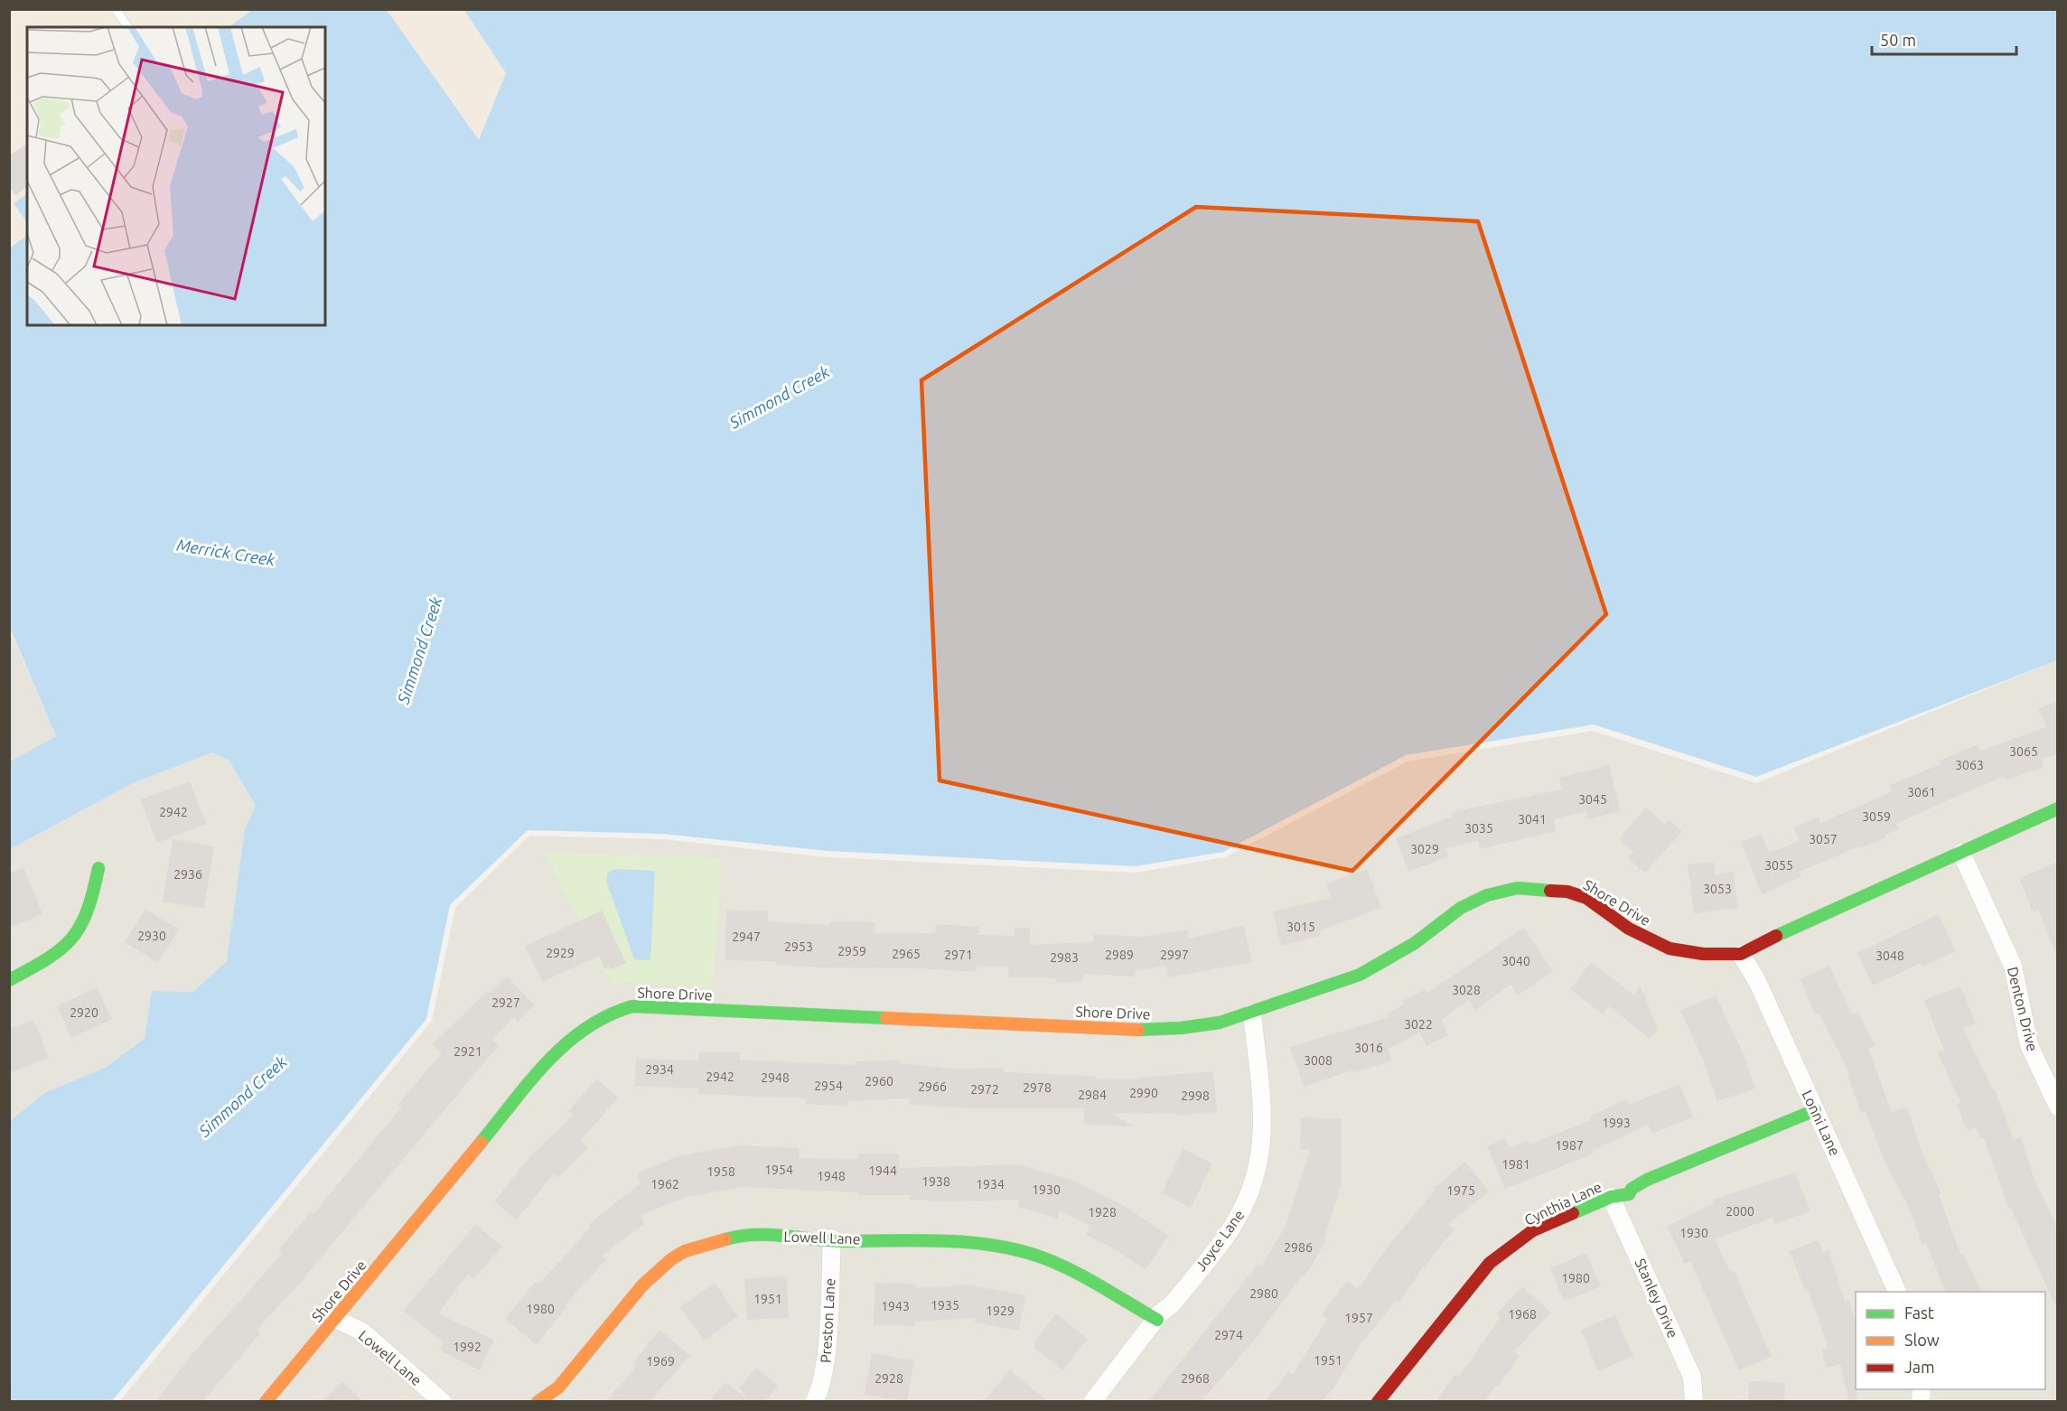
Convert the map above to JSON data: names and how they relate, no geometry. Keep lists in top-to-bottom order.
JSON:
{
  "streets": {
    "street": [
      "Shore Drive",
      "Denton Drive",
      "Lonni Lane",
      "Cynthia Lane",
      "Lowell Lane",
      "Joyce Lane",
      "Stanley Drive",
      "Preston Lane"
    ]
  },
  "crossings": [
    ["Shore Drive", "Denton Drive"],
    ["Shore Drive", "Lonni Lane"],
    ["Shore Drive", "Lowell Lane"],
    ["Shore Drive", "Joyce Lane"],
    ["Lonni Lane", "Cynthia Lane"],
    ["Cynthia Lane", "Stanley Drive"],
    ["Lowell Lane", "Joyce Lane"],
    ["Lowell Lane", "Preston Lane"]
  ],
  "water": ["Simmond Creek", "Merrick Creek"],
  "house_numbers": [
    "3065",
    "3063",
    "3061",
    "3045",
    "2942",
    "3059",
    "3041",
    "3035",
    "3057",
    "3029",
    "3055",
    "2936",
    "3053",
    "3015",
    "2930",
    "2947",
    "2953",
    "2959",
    "2929",
    "2965",
    "2971",
    "2989",
    "2997",
    "3048",
    "2983",
    "3040",
    "3028",
    "2927",
    "2920",
    "3022",
    "3016",
    "2921",
    "3008",
    "2934",
    "2942",
    "2948",
    "2960",
    "2954",
    "2966",
    "2978",
    "2972",
    "2990",
    "2984",
    "2998",
    "1993",
    "1987",
    "1981",
    "1954",
    "1944",
    "1958",
    "1948",
    "1938",
    "1962",
    "1934",
    "1930",
    "1975",
    "2000",
    "1928",
    "1930",
    "2986",
    "1980",
    "2980",
    "1951",
    "1935",
    "1943",
    "1980",
    "1929",
    "1968",
    "1957",
    "2974",
    "1992",
    "1951",
    "1969",
    "2928",
    "2968"
  ],
  "legend": ["Fast", "Slow", "Jam"],
  "scale_bar": "50 m"
}
